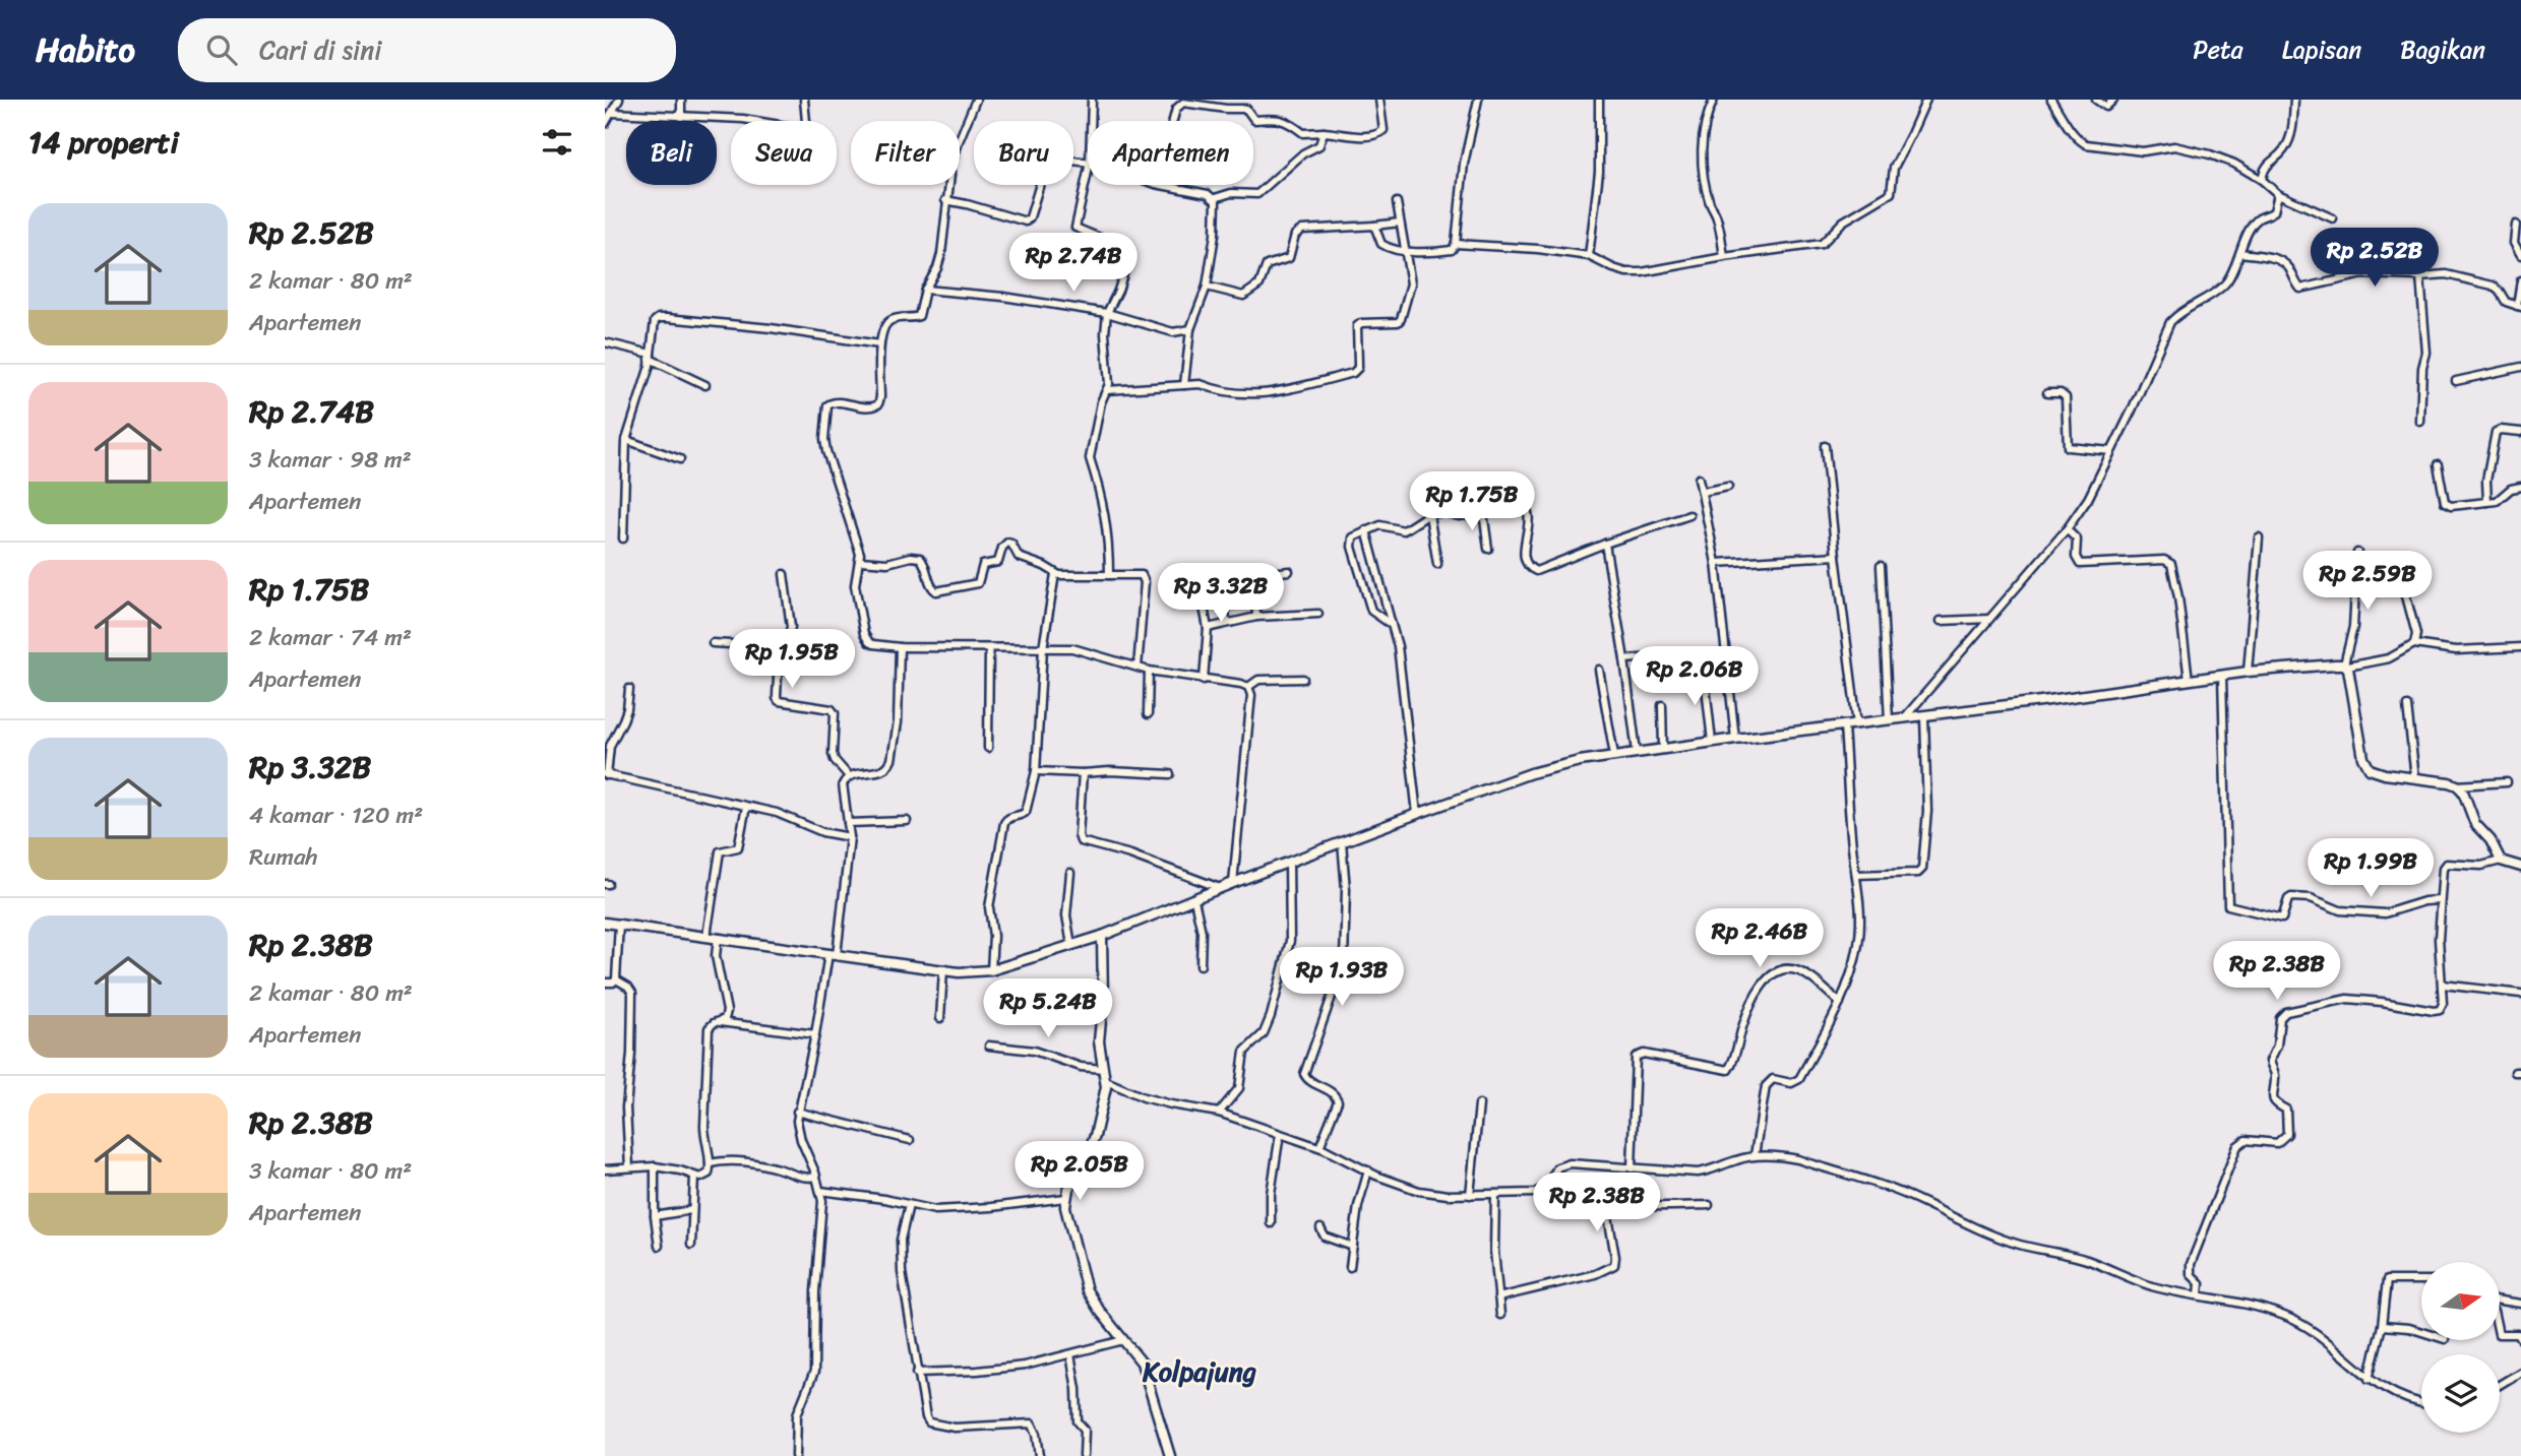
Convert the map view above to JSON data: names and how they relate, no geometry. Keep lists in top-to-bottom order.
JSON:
{
  "districts": ["Kolpajung"],
  "north": "right",
  "page": {
    "header": "Habito",
    "search": "Cari di sini",
    "nav": ["Peta", "Lapisan", "Bagikan"],
    "heading": "14 properti",
    "chip": [
      "Beli",
      "Sewa",
      "Filter",
      "Baru",
      "Apartemen"
    ],
    "list": [
      {
        "name": "Rp 2.52B",
        "note": "2 kamar · 80 m² · Apartemen"
      },
      {
        "name": "Rp 2.74B",
        "note": "3 kamar · 98 m² · Apartemen"
      },
      {
        "name": "Rp 1.75B",
        "note": "2 kamar · 74 m² · Apartemen"
      },
      {
        "name": "Rp 3.32B",
        "note": "4 kamar · 120 m² · Rumah"
      },
      {
        "name": "Rp 2.38B",
        "note": "2 kamar · 80 m² · Apartemen"
      },
      {
        "name": "Rp 2.38B",
        "note": "3 kamar · 80 m² · Apartemen"
      }
    ],
    "price": [
      "Rp 2.52B",
      "Rp 2.74B",
      "Rp 1.75B",
      "Rp 2.59B",
      "Rp 3.32B",
      "Rp 1.95B",
      "Rp 2.06B",
      "Rp 1.99B",
      "Rp 2.46B",
      "Rp 2.38B",
      "Rp 1.93B",
      "Rp 5.24B",
      "Rp 2.05B",
      "Rp 2.38B"
    ]
  }
}
